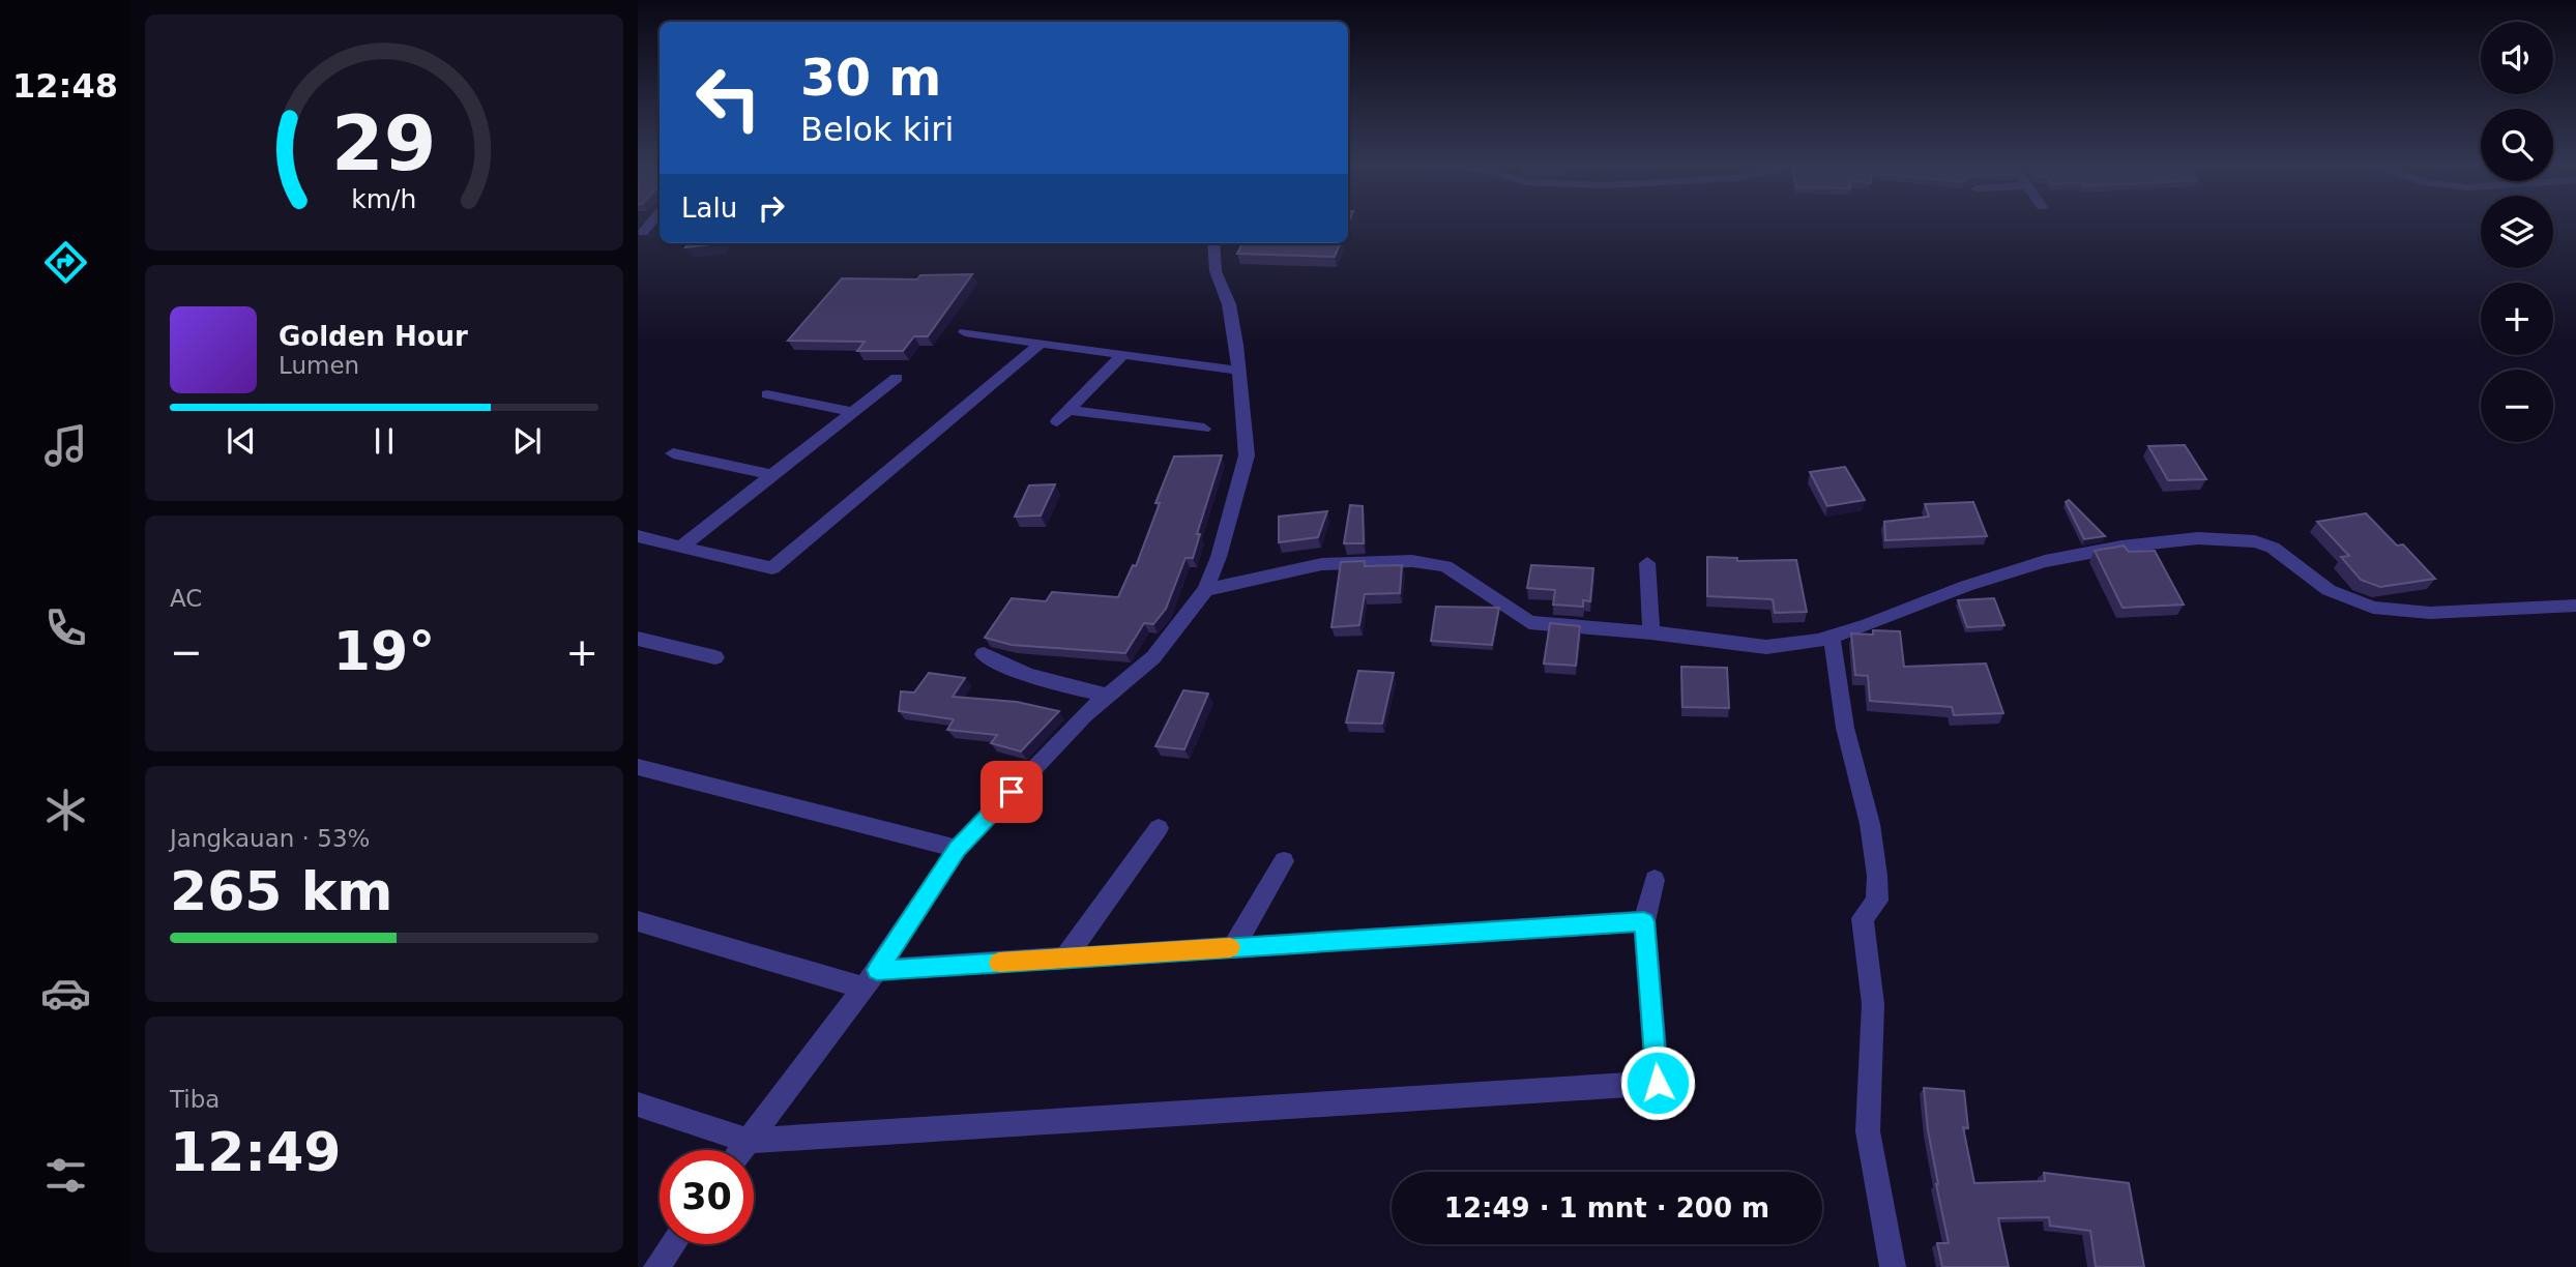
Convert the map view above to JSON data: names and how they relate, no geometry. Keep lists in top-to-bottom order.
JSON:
{
  "page": {
    "tabs": "12:48",
    "map_buttons": ["+", "−"],
    "turn": ["30 m", "Belok kiri"],
    "then": "Lalu",
    "song": ["Golden Hour", "Lumen"],
    "tile": [
      "AC",
      ["Jangkauan · 53%", "265 km"],
      ["Tiba", "12:49"]
    ],
    "heat": ["−", "19°", "+"],
    "limit": "30",
    "trip": "12:49 · 1 mnt · 200 m",
    "gauge": ["29", "km/h"]
  }
}
